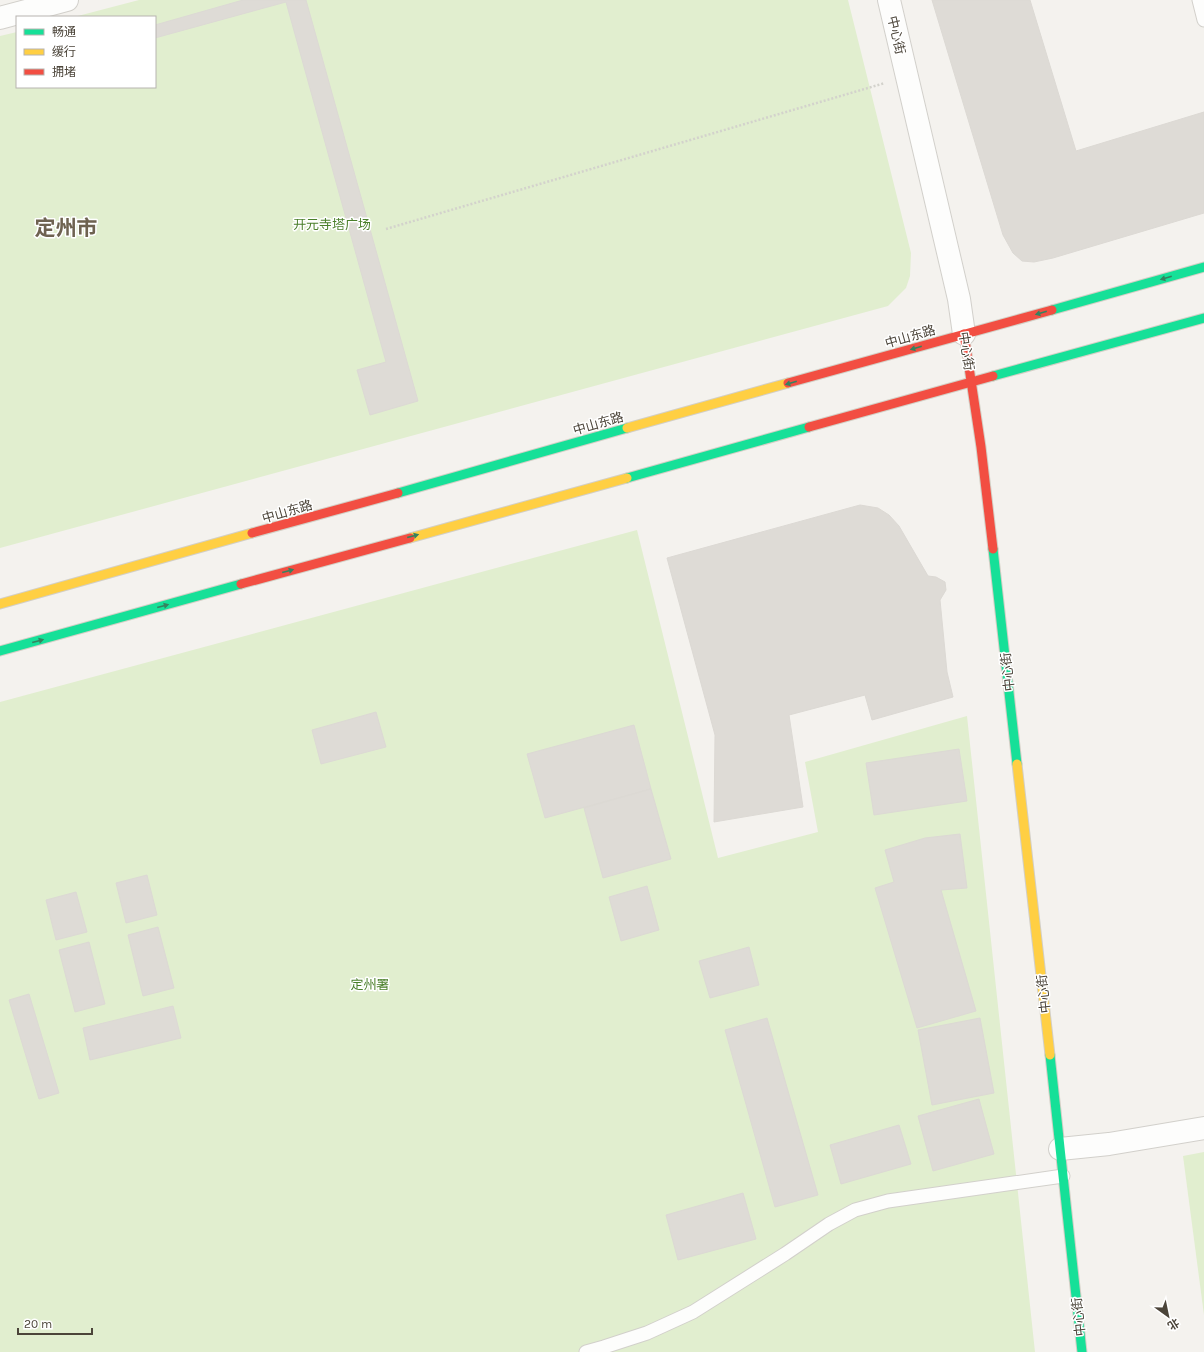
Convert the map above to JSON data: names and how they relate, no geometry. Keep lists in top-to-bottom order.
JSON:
{
  "streets": {
    "main road": ["中心街", "中山东路"]
  },
  "crossings": [
    ["中心街", "中山东路"]
  ],
  "districts": ["定州市"],
  "parks": ["开元寺塔广场", "定州署"],
  "legend": ["畅通", "缓行", "拥堵"],
  "scale_bar": "20 m",
  "north": "bottom right"
}
